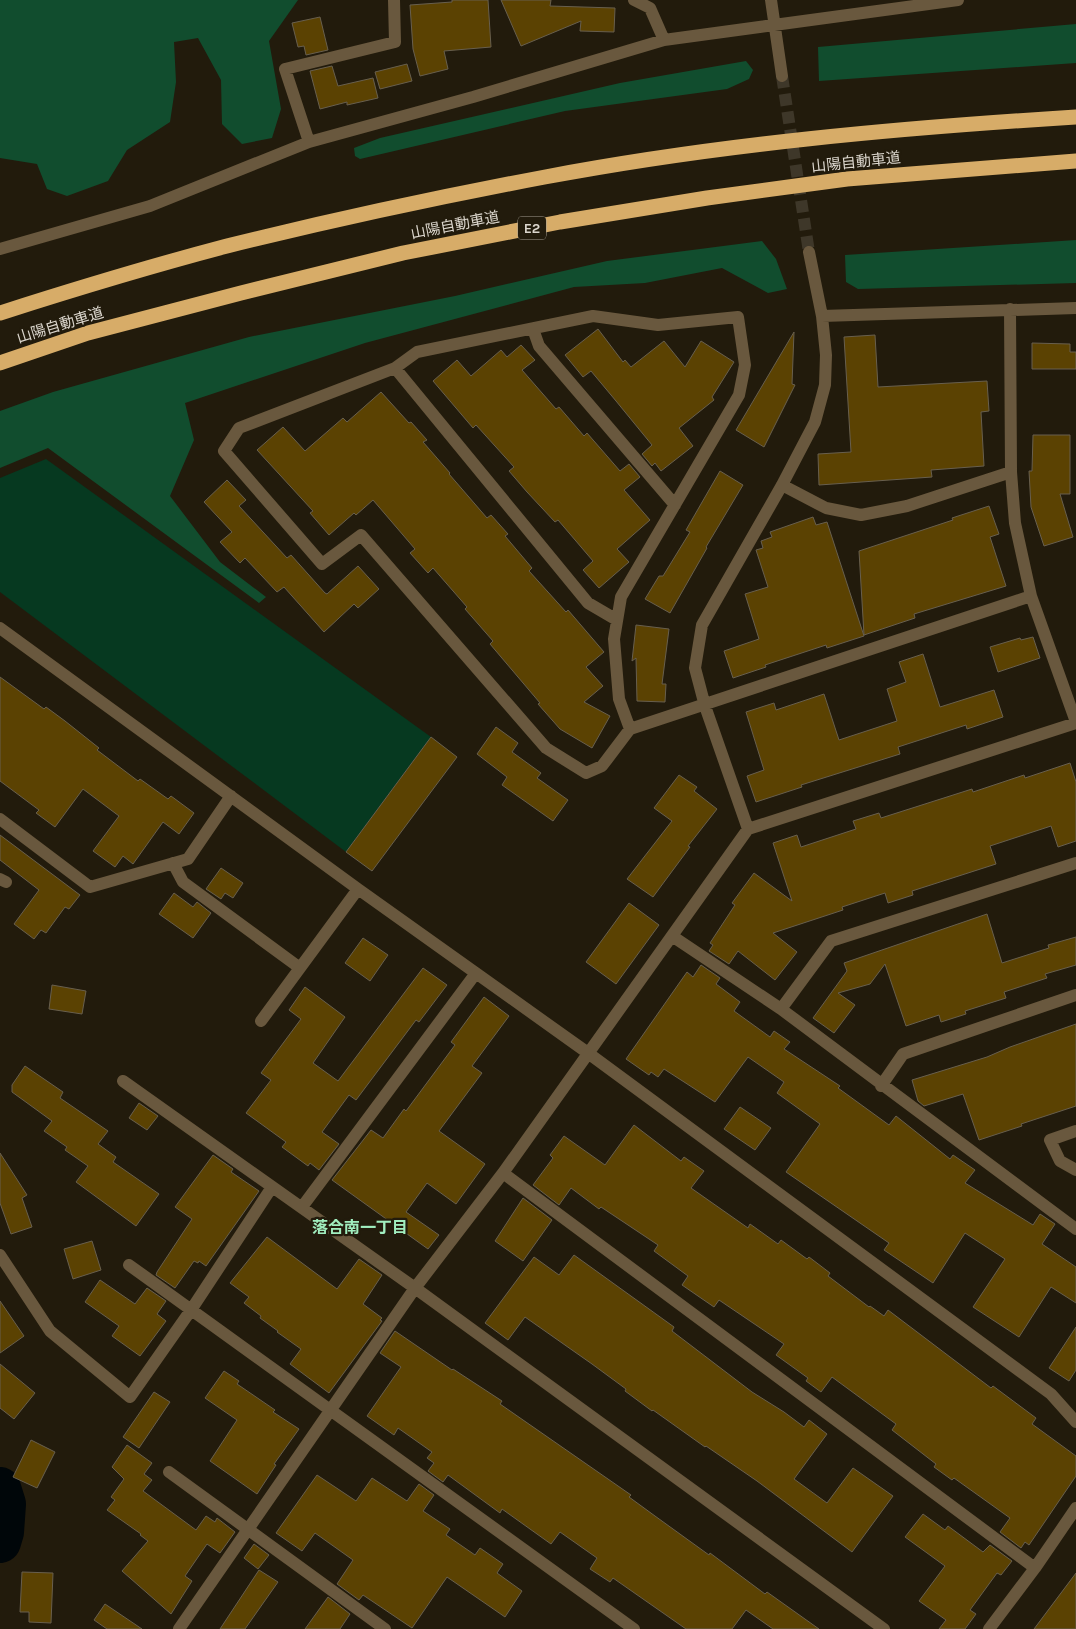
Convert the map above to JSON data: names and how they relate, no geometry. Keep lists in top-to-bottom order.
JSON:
{
  "streets": {
    "highway": ["山陽自動車道", "E2"]
  },
  "districts": ["落合南一丁目"]
}
